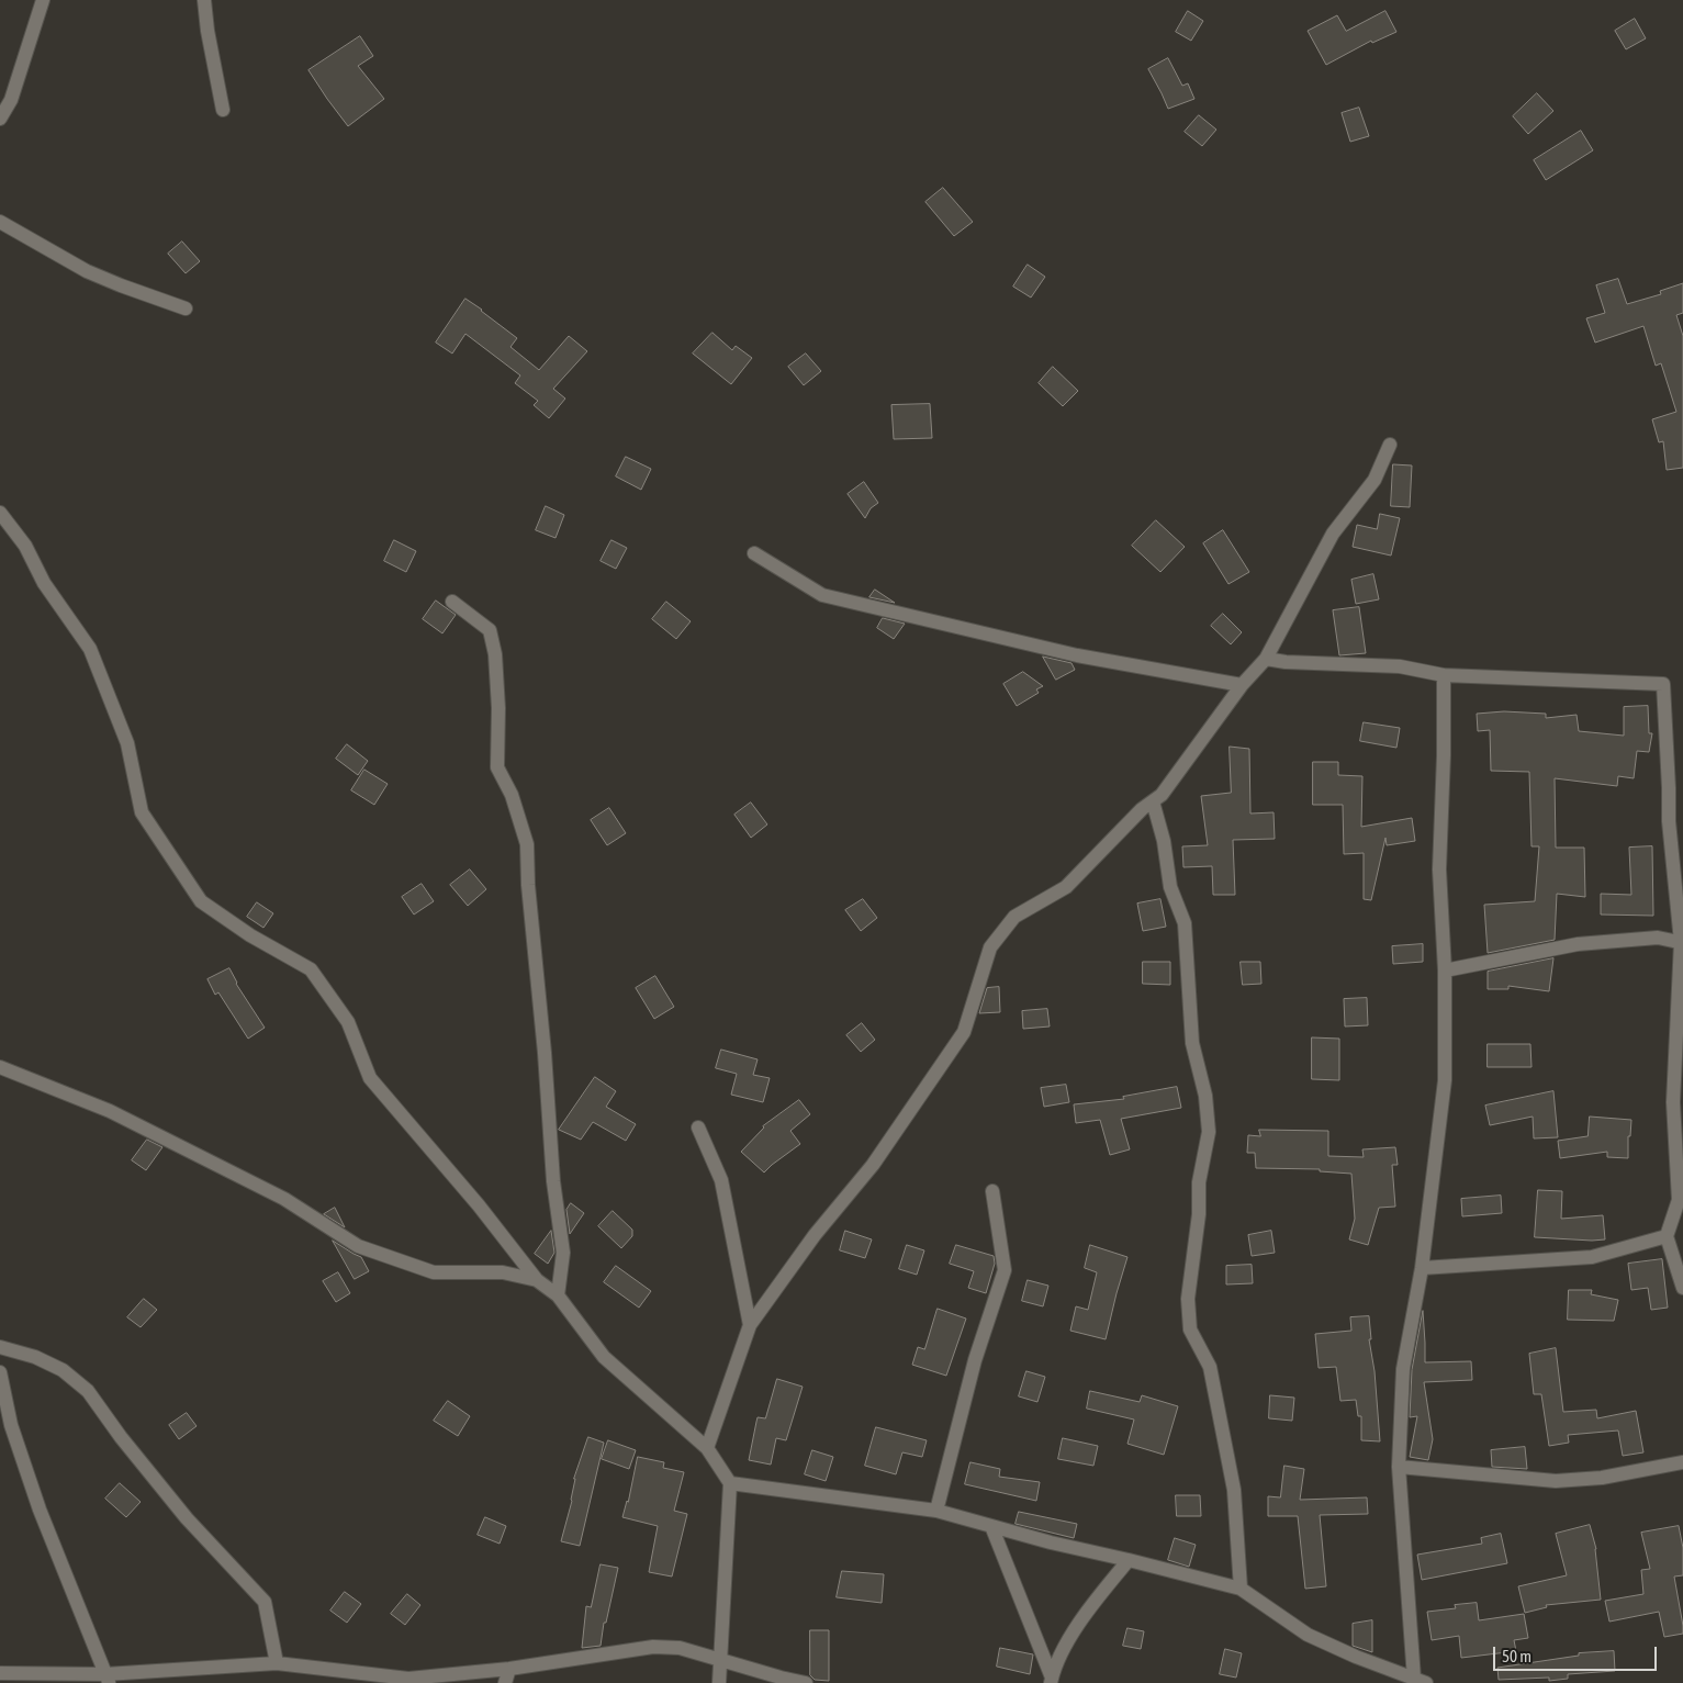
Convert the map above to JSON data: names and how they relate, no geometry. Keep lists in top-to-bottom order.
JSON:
{
  "scale_bar": "50 m"
}
